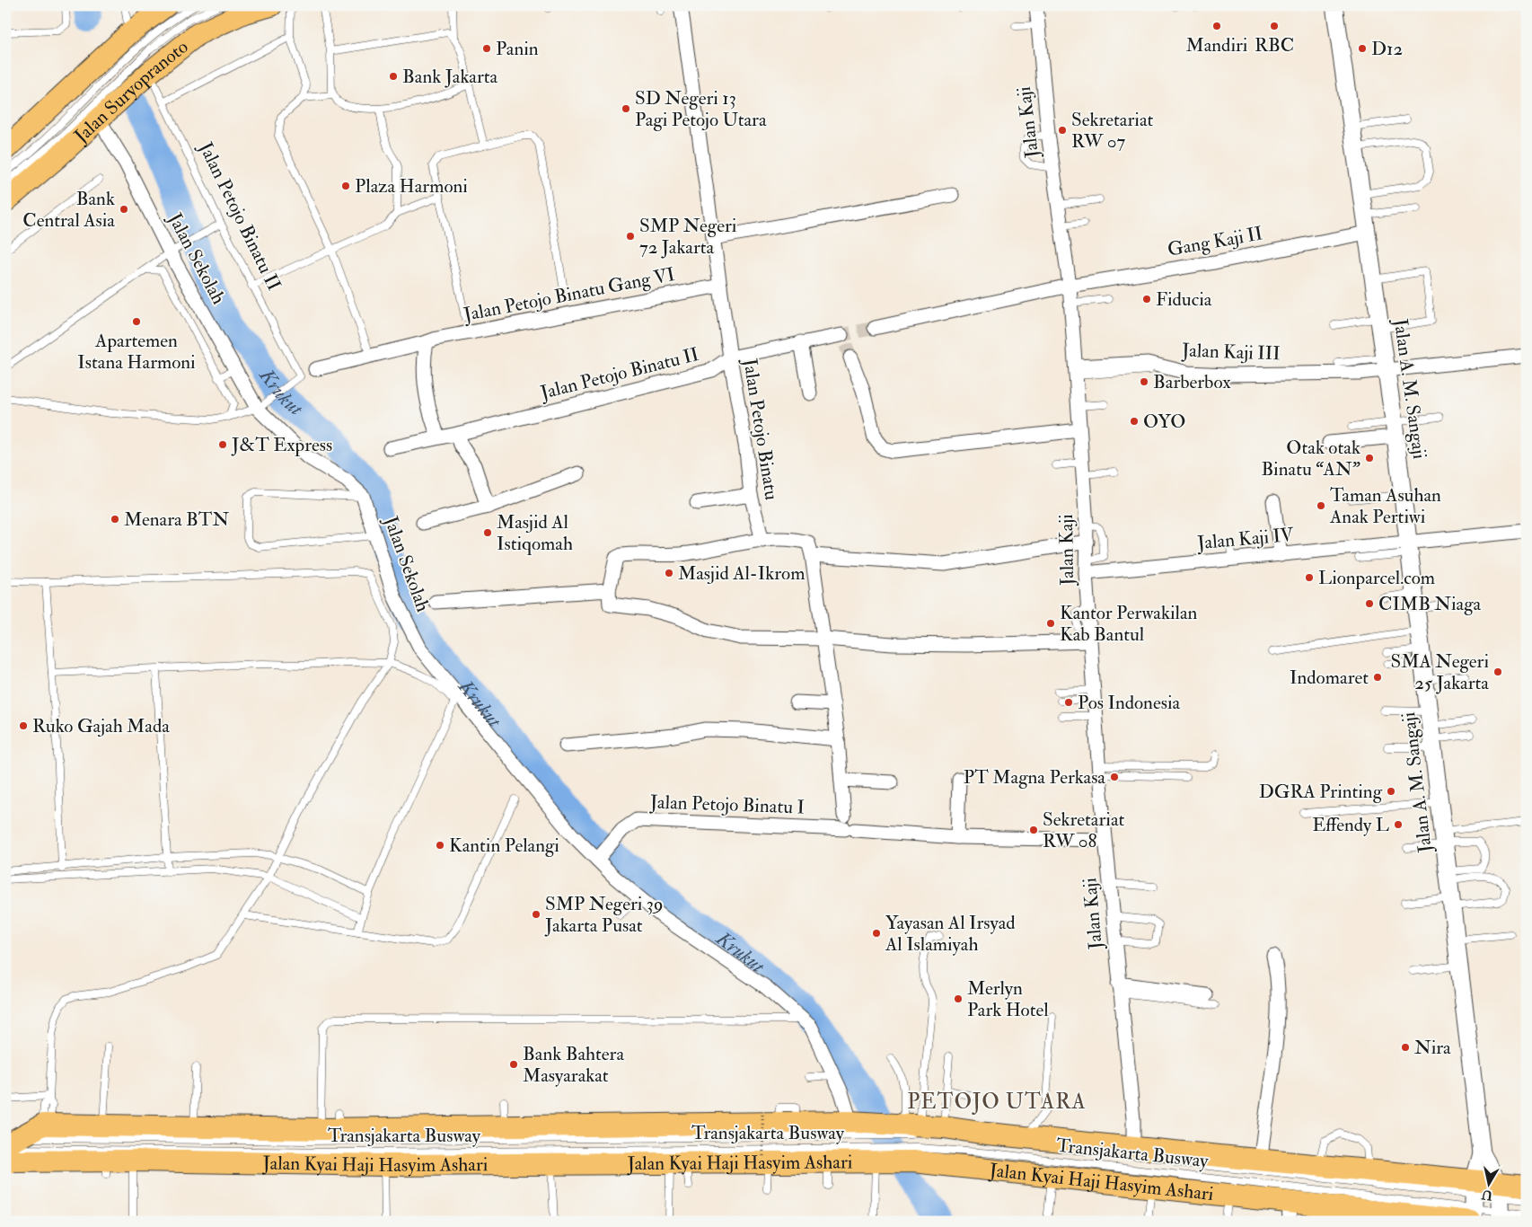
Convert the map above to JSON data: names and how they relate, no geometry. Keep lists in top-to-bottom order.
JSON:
{
  "streets": {
    "main road": ["Jalan Suryopranoto", "Jalan Kyai Haji Hasyim Ashari"],
    "street": [
      "Jalan Kaji",
      "Jalan Petojo Binatu II",
      "Gang Kaji II",
      "Jalan Sekolah",
      "Jalan Petojo Binatu Gang VI",
      "Jalan Kaji III",
      "Jalan A. M. Sangaji",
      "Jalan Petojo Binatu",
      "Jalan Kaji IV",
      "Jalan Petojo Binatu I"
    ],
    "lane": ["Transjakarta Busway"]
  },
  "crossings": [
    ["Jalan Suryopranoto", "Jalan Petojo Binatu II"],
    ["Jalan Suryopranoto", "Jalan Sekolah"],
    ["Jalan Kaji", "Gang Kaji II"],
    ["Jalan Kaji", "Jalan Kaji III"],
    ["Jalan Kaji", "Jalan Kaji IV"],
    ["Jalan Kaji", "Jalan Petojo Binatu I"],
    ["Jalan Kaji", "Jalan Kyai Haji Hasyim Ashari"],
    ["Jalan Petojo Binatu II", "Jalan Sekolah"],
    ["Jalan Petojo Binatu II", "Jalan Petojo Binatu"],
    ["Gang Kaji II", "Jalan A. M. Sangaji"],
    ["Jalan Sekolah", "Jalan Petojo Binatu I"],
    ["Jalan Sekolah", "Transjakarta Busway"],
    ["Jalan Sekolah", "Jalan Kyai Haji Hasyim Ashari"],
    ["Jalan Petojo Binatu Gang VI", "Jalan Petojo Binatu"],
    ["Jalan Kaji III", "Jalan A. M. Sangaji"],
    ["Jalan A. M. Sangaji", "Jalan Kaji IV"],
    ["Jalan A. M. Sangaji", "Transjakarta Busway"],
    ["Jalan A. M. Sangaji", "Jalan Kyai Haji Hasyim Ashari"],
    ["Transjakarta Busway", "Jalan Kyai Haji Hasyim Ashari"]
  ],
  "districts": ["PETOJO UTARA"],
  "water": ["Krukut"],
  "places": [
    "Mandiri",
    "RBC",
    "Panin",
    "D12",
    "Bank Jakarta",
    "SD Negeri 13 Pagi Petojo Utara",
    "Sekretariat RW 07",
    "Plaza Harmoni",
    "Bank Central Asia",
    "SMP Negeri 72 Jakarta",
    "Fiducia",
    "Apartemen Istana Harmoni",
    "Barberbox",
    "OYO",
    "J&T Express",
    "Otak otak Binatu “AN”",
    "Taman Asuhan Anak Pertiwi",
    "Menara BTN",
    "Masjid Al Istiqomah",
    "Masjid Al-Ikrom",
    "Lionparcel.com",
    "CIMB Niaga",
    "Kantor Perwakilan Kab Bantul",
    "SMA Negeri 25 Jakarta",
    "Indomaret",
    "Pos Indonesia",
    "Ruko Gajah Mada",
    "PT Magna Perkasa",
    "DGRA Printing",
    "Effendy L",
    "Sekretariat RW 08",
    "Kantin Pelangi",
    "SMP Negeri 39 Jakarta Pusat",
    "Yayasan Al Irsyad Al Islamiyah",
    "Merlyn Park Hotel",
    "Nira",
    "Bank Bahtera Masyarakat"
  ],
  "north": "bottom"
}
